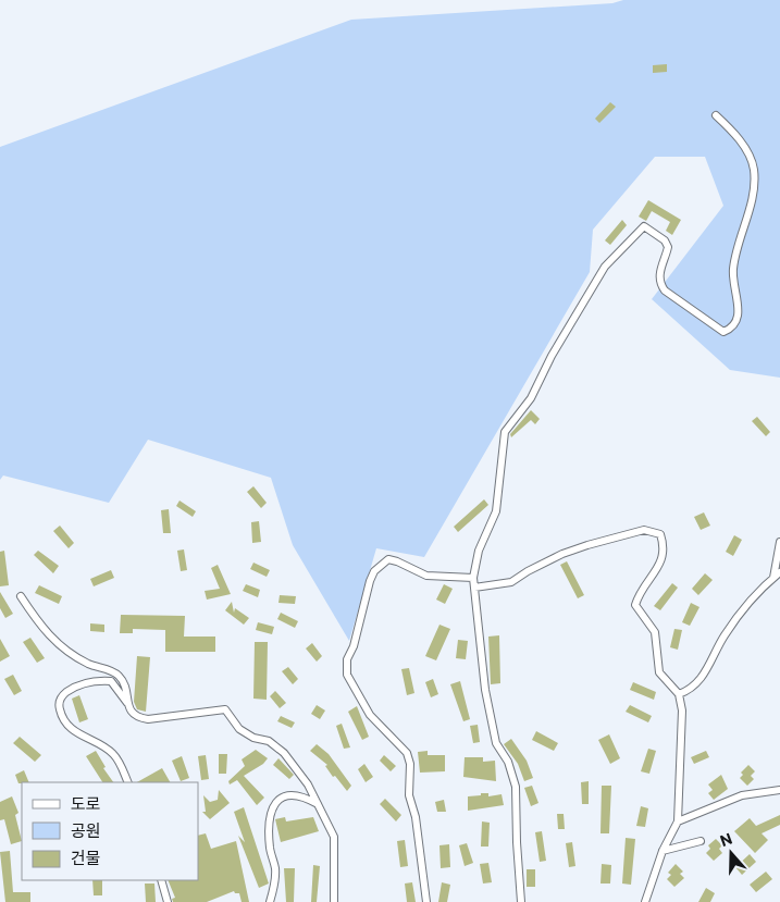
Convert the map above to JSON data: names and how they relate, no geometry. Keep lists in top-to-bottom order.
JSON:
{
  "legend": ["도로", "공원", "건물"],
  "north": "top"
}
